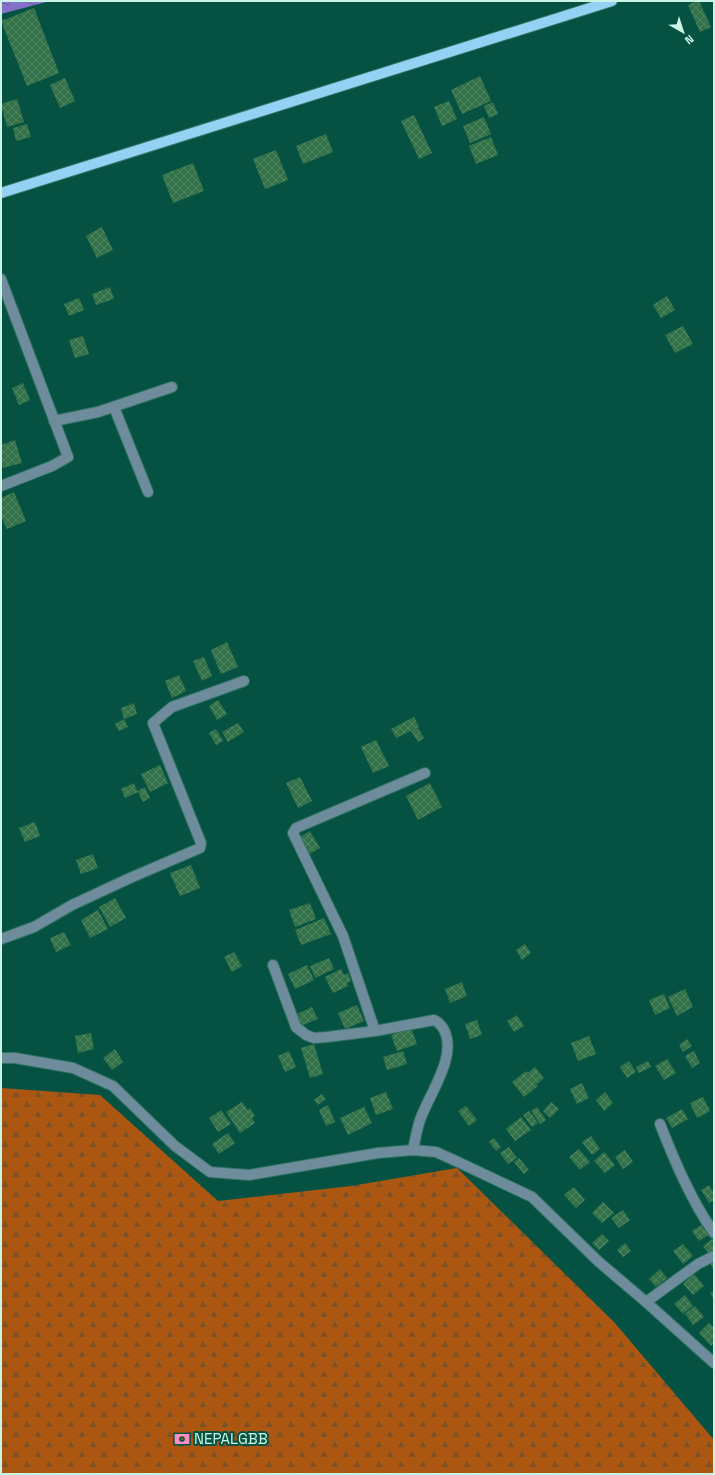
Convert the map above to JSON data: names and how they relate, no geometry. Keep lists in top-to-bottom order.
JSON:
{
  "places": {
    "bank": ["NEPALGBB"]
  },
  "north": "bottom right"
}
